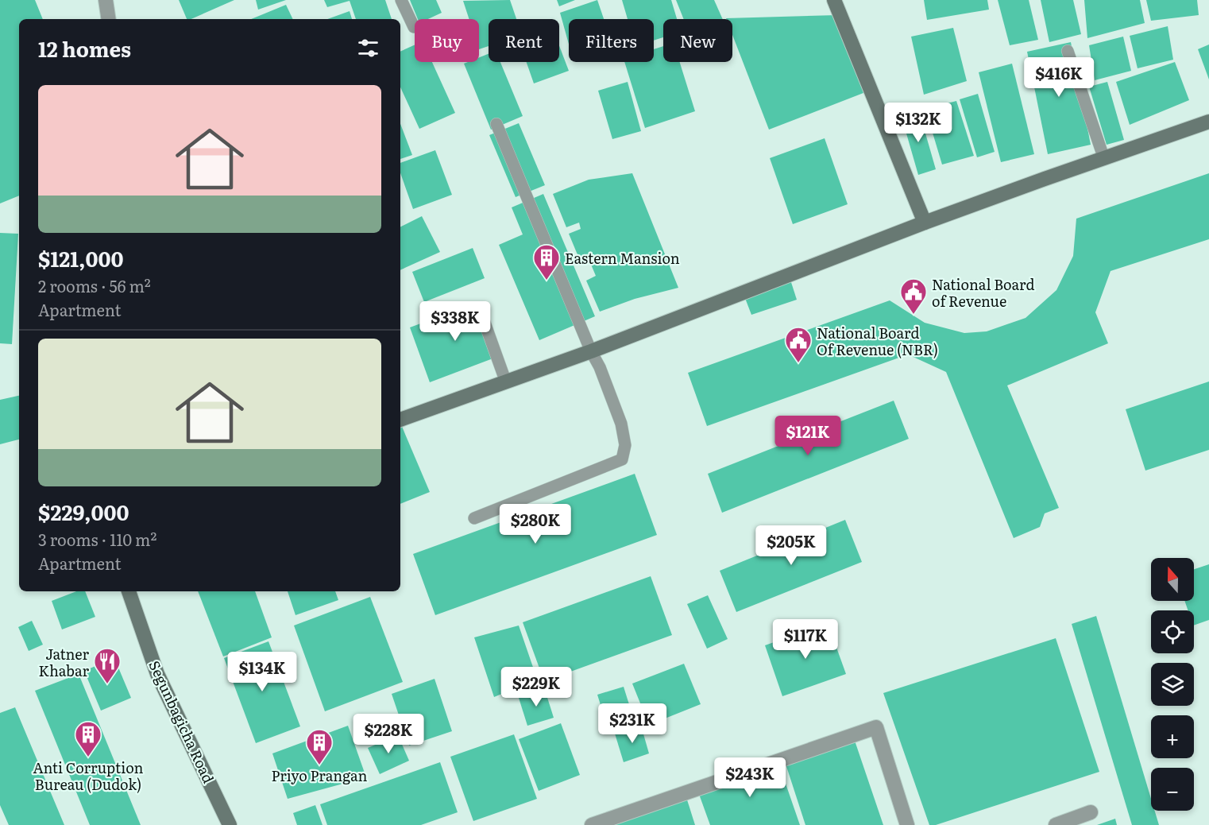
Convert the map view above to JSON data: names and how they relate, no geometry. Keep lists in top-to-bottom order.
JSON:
{
  "streets": {
    "street": ["Segunbagicha Road"]
  },
  "places": {
    "building": ["Eastern Mansion", "Anti Corruption Bureau (Dudok)", "Priyo Prangan"],
    "public building": ["National Board of Revenue", "National Board Of Revenue (NBR)"],
    "restaurant": ["Jatner Khabar"]
  },
  "north": "top",
  "page": {
    "chip": [
      "Buy",
      "Rent",
      "Filters",
      "New"
    ],
    "heading": "12 homes",
    "price": [
      "$416K",
      "$132K",
      "$338K",
      "$121K",
      "$280K",
      "$205K",
      "$117K",
      "$134K",
      "$229K",
      "$231K",
      "$228K",
      "$243K"
    ],
    "list": [
      {
        "name": "$121,000",
        "note": "2 rooms · 56 m² · Apartment"
      },
      {
        "name": "$229,000",
        "note": "3 rooms · 110 m² · Apartment"
      }
    ],
    "map_buttons": ["+", "−"]
  }
}
